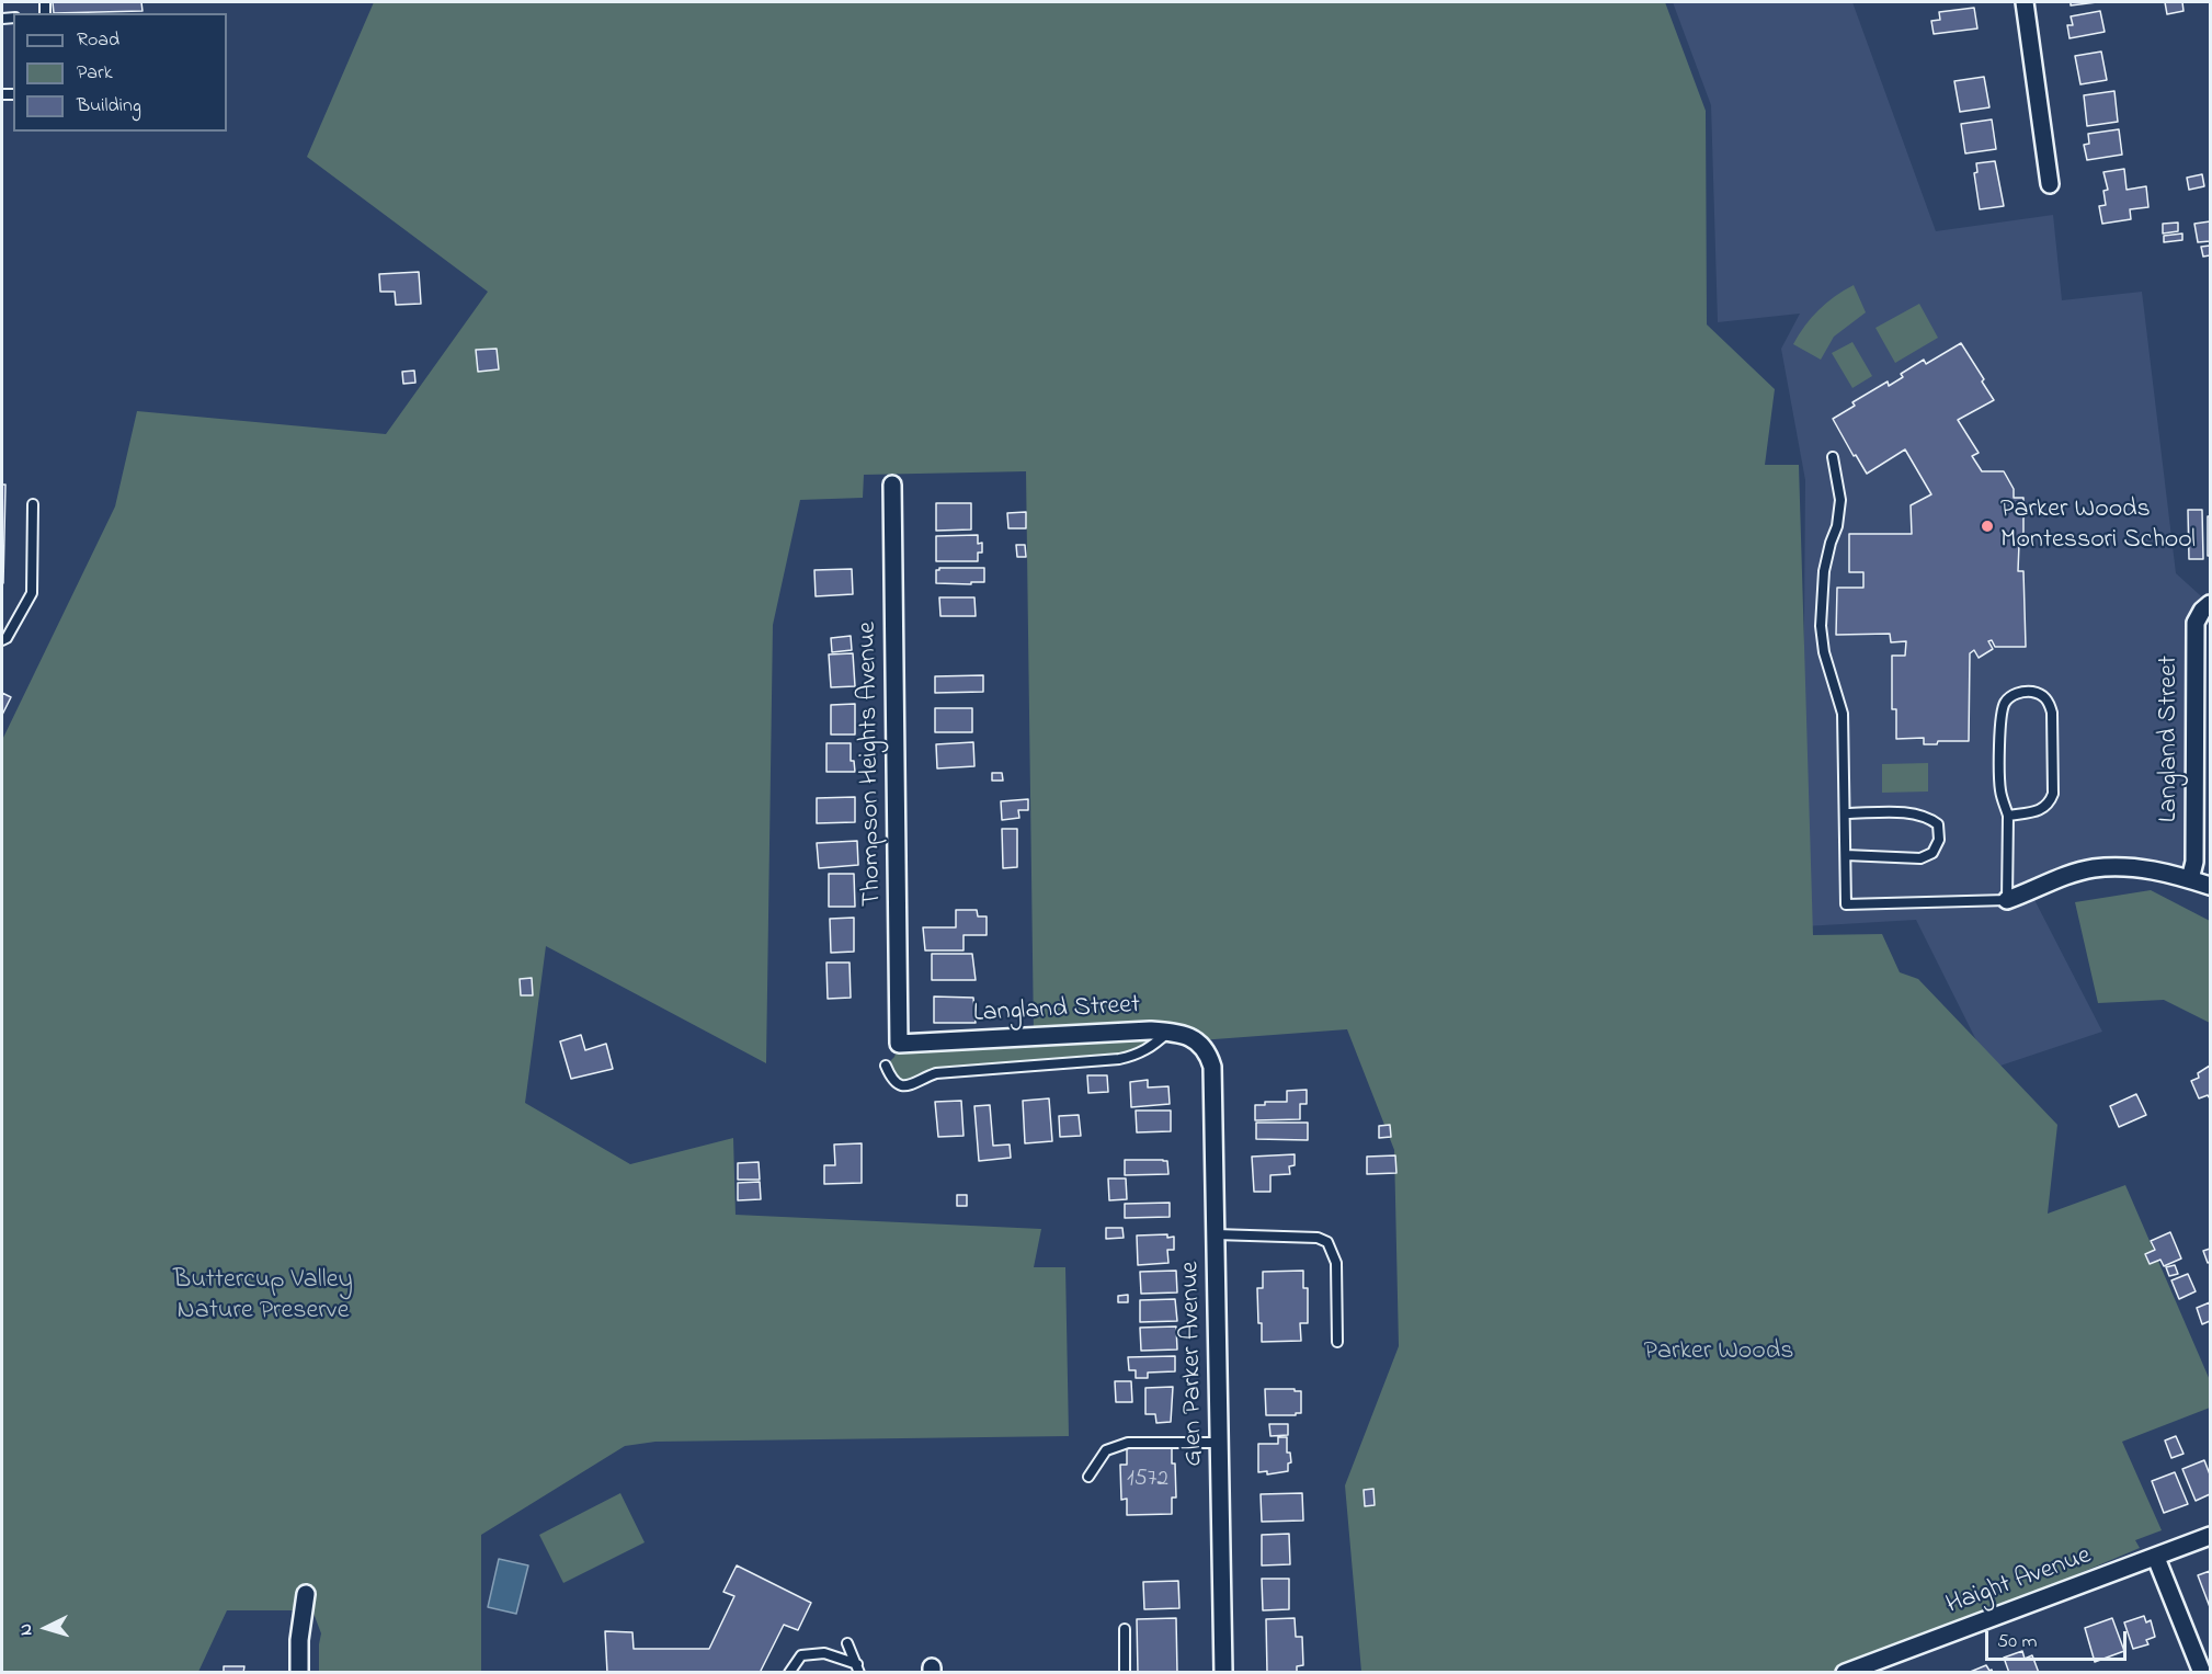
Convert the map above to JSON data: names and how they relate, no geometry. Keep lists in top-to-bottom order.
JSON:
{
  "streets": {
    "street": [
      "Langland Street",
      "Thompson Heights Avenue",
      "Glen Parker Avenue",
      "Haight Avenue"
    ]
  },
  "crossings": [
    ["Langland Street", "Thompson Heights Avenue"],
    ["Langland Street", "Glen Parker Avenue"]
  ],
  "parks": ["Buttercup Valley Nature Preserve", "Parker Woods"],
  "places": ["Parker Woods Montessori School"],
  "house_numbers": ["1572"],
  "legend": ["Road", "Park", "Building"],
  "scale_bar": "50 m",
  "north": "left"
}
